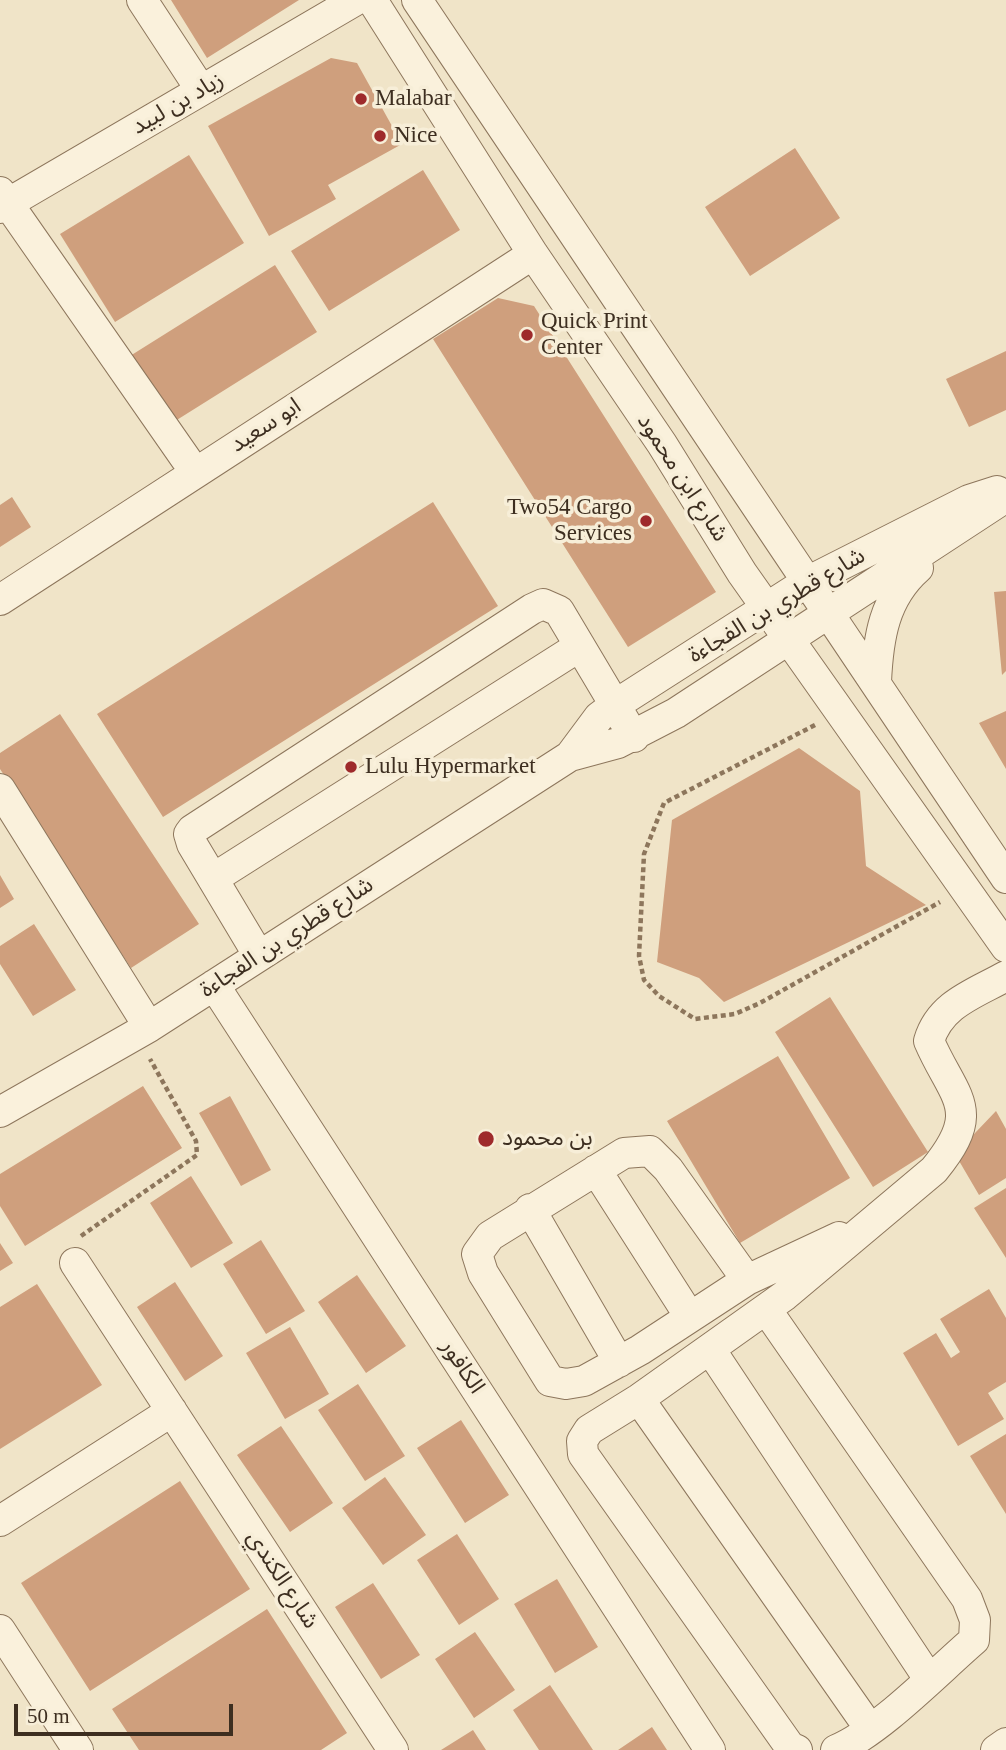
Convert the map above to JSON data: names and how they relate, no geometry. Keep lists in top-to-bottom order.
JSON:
{
  "streets": {
    "street": [
      "زياد بن لبيد",
      "ابو سعيد",
      "شارع ابن محمود",
      "شارع قطري بن الفجاءة",
      "الكافور",
      "شارع الكندي"
    ]
  },
  "crossings": [
    ["ابو سعيد", "شارع ابن محمود"],
    ["شارع ابن محمود", "شارع قطري بن الفجاءة"],
    ["شارع قطري بن الفجاءة", "الكافور"]
  ],
  "places": [
    "Malabar",
    "Nice",
    "Quick Print Center",
    "Two54 Cargo Services",
    "Lulu Hypermarket",
    "بن محمود"
  ],
  "scale_bar": "50 m"
}
